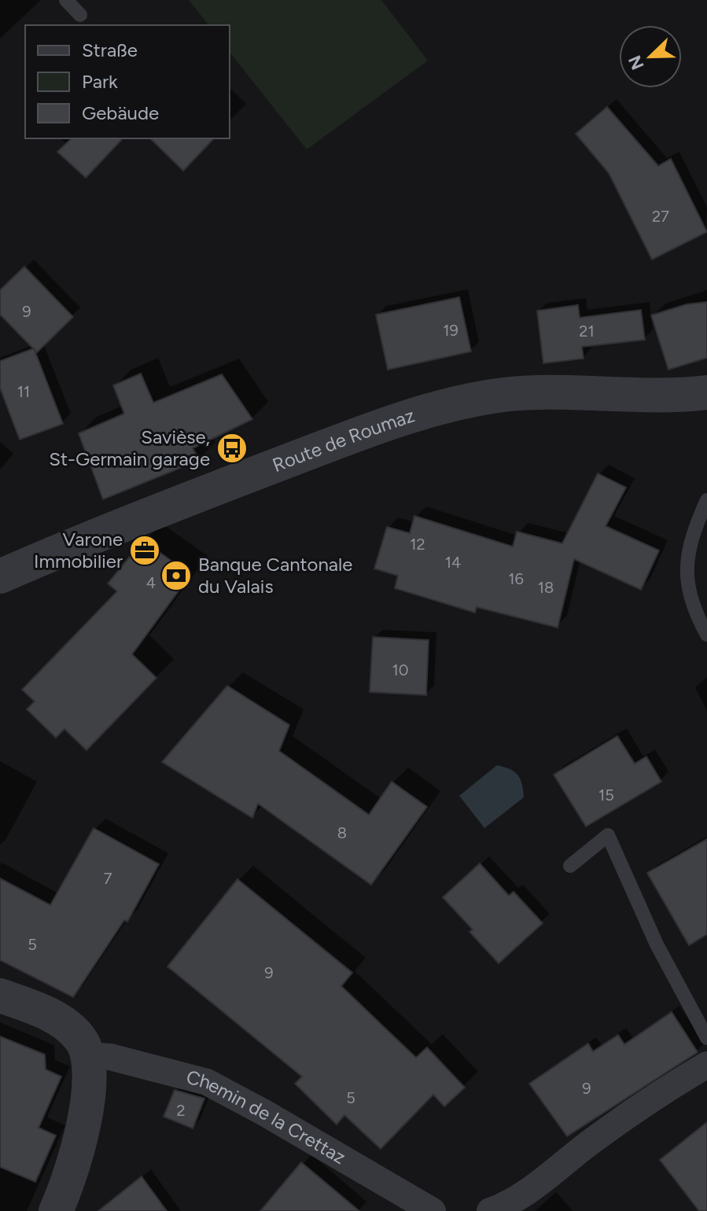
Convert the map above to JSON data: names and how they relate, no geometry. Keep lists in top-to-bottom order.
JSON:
{
  "streets": {
    "street": ["Route de Roumaz", "Chemin de la Crettaz"]
  },
  "places": {
    "bus stop": ["Savièse, St-Germain garage"],
    "office": ["Varone Immobilier"],
    "bank": ["Banque Cantonale du Valais"]
  },
  "house_numbers": [
    "27",
    "9",
    "19",
    "21",
    "11",
    "12",
    "14",
    "16",
    "4",
    "18",
    "10",
    "15",
    "8",
    "7",
    "5",
    "9",
    "9",
    "5",
    "2"
  ],
  "legend": ["Straße", "Park", "Gebäude"],
  "north": "bottom left"
}
